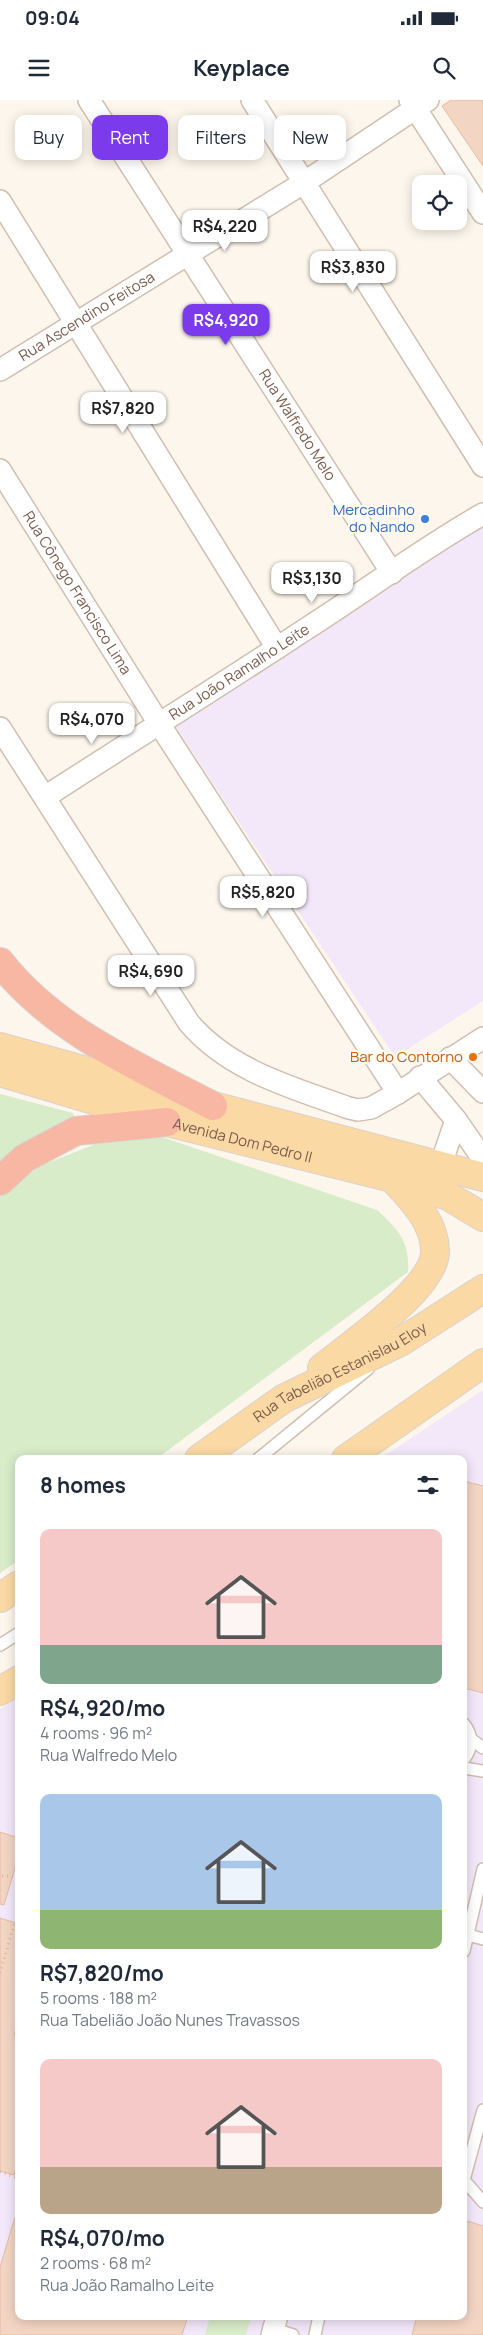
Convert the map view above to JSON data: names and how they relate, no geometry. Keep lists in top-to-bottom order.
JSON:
{
  "streets": {
    "main road": ["Avenida Dom Pedro II", "Rua Tabelião Estanislau Eloy"],
    "street": [
      "Rua Ascendino Feitosa",
      "Rua Walfredo Melo",
      "Rua Cônego Francisco Lima",
      "Rua João Ramalho Leite"
    ]
  },
  "crossings": [
    ["Rua Ascendino Feitosa", "Rua Walfredo Melo"],
    ["Rua Walfredo Melo", "Rua João Ramalho Leite"],
    ["Rua Cônego Francisco Lima", "Rua João Ramalho Leite"]
  ],
  "places": ["Mercadinho do Nando", "Bar do Contorno"],
  "page": {
    "status": "09:04",
    "header": "Keyplace",
    "chip": [
      "Buy",
      "Rent",
      "Filters",
      "New"
    ],
    "price": [
      "R$4,220",
      "R$3,830",
      "R$4,920",
      "R$7,820",
      "R$3,130",
      "R$4,070",
      "R$5,820",
      "R$4,690"
    ],
    "heading": "8 homes",
    "list": [
      {
        "name": "R$4,920/mo",
        "note": "4 rooms · 96 m² · Rua Walfredo Melo"
      },
      {
        "name": "R$7,820/mo",
        "note": "5 rooms · 188 m² · Rua Tabelião João Nunes Travassos"
      },
      {
        "name": "R$4,070/mo",
        "note": "2 rooms · 68 m² · Rua João Ramalho Leite"
      }
    ]
  }
}
